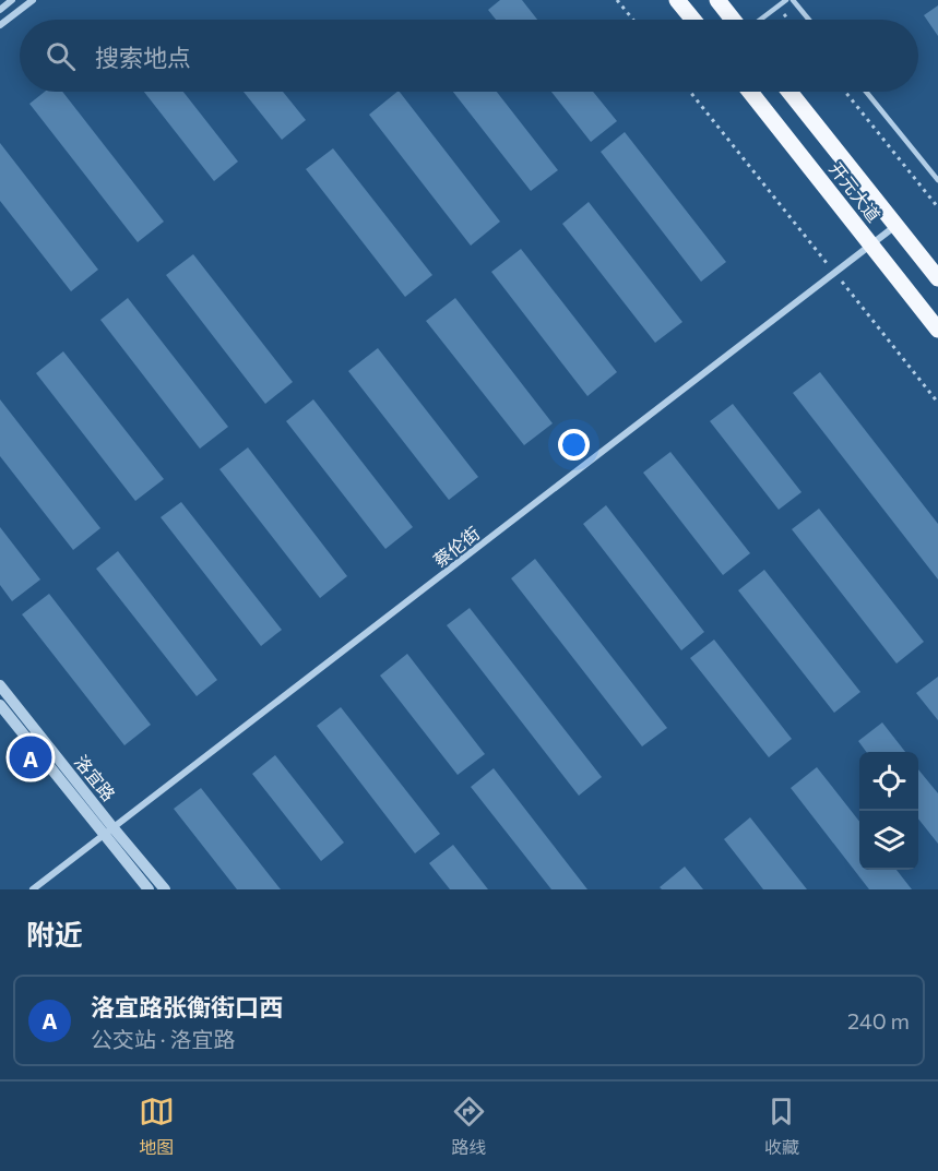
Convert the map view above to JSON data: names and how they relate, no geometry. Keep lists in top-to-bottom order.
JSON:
{
  "streets": {
    "main road": ["开元大道"],
    "street": ["蔡伦街", "洛宜路"]
  },
  "crossings": [
    ["开元大道", "蔡伦街"],
    ["蔡伦街", "洛宜路"]
  ],
  "page": {
    "search": "搜索地点",
    "pins": "A",
    "heading": "附近",
    "list": [
      {
        "mark": "A",
        "name": "洛宜路张衡街口西",
        "note": "公交站 · 洛宜路",
        "value": "240 m"
      }
    ],
    "nav": ["地图", "路线", "收藏"]
  }
}
